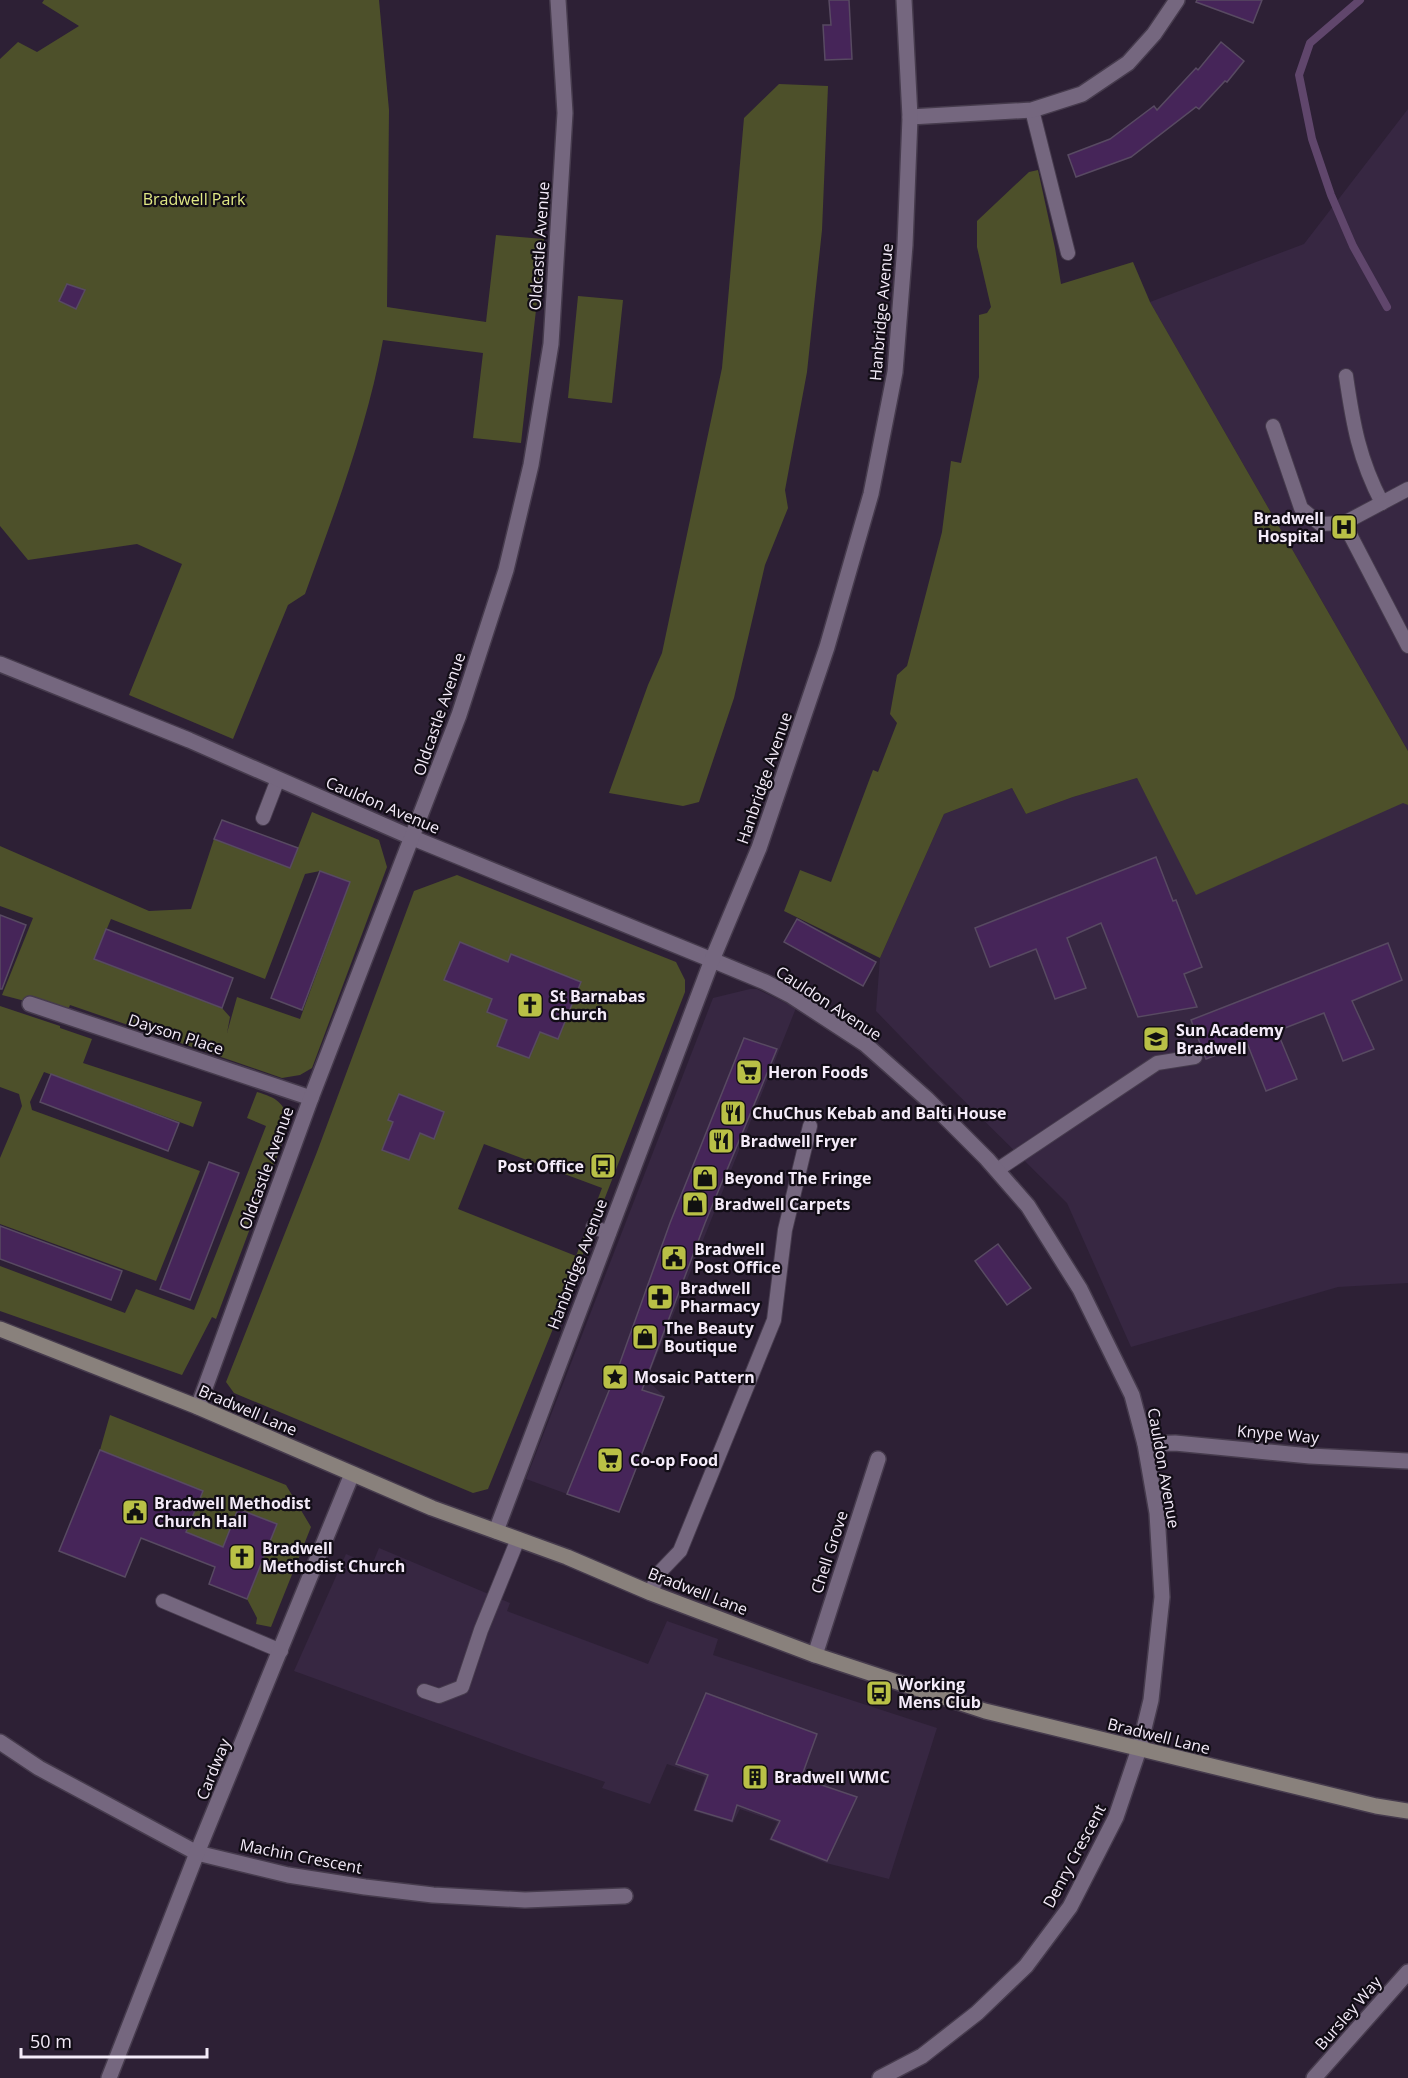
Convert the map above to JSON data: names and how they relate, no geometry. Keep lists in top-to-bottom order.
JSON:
{
  "streets": {
    "street": [
      "Oldcastle Avenue",
      "Hanbridge Avenue",
      "Cauldon Avenue",
      "Dayson Place",
      "Bradwell Lane",
      "Knype Way",
      "Chell Grove",
      "Cardway",
      "Machin Crescent",
      "Denry Crescent",
      "Bursley Way"
    ]
  },
  "crossings": [
    ["Oldcastle Avenue", "Cauldon Avenue"],
    ["Oldcastle Avenue", "Dayson Place"],
    ["Oldcastle Avenue", "Bradwell Lane"],
    ["Hanbridge Avenue", "Cauldon Avenue"],
    ["Hanbridge Avenue", "Bradwell Lane"],
    ["Cauldon Avenue", "Bradwell Lane"],
    ["Cauldon Avenue", "Knype Way"],
    ["Cauldon Avenue", "Denry Crescent"],
    ["Bradwell Lane", "Chell Grove"],
    ["Bradwell Lane", "Cardway"],
    ["Bradwell Lane", "Denry Crescent"],
    ["Cardway", "Machin Crescent"]
  ],
  "parks": ["Bradwell Park"],
  "places": {
    "hospital": ["Bradwell Hospital"],
    "church": ["St Barnabas Church", "Bradwell Methodist Church"],
    "school or university": ["Sun Academy Bradwell"],
    "supermarket": ["Heron Foods", "Co-op Food"],
    "restaurant": ["ChuChus Kebab and Balti House", "Bradwell Fryer"],
    "bus stop": ["Post Office", "Working Mens Club"],
    "shop": ["Beyond The Fringe", "Bradwell Carpets", "The Beauty Boutique"],
    "public building": ["Bradwell Post Office", "Bradwell Methodist Church Hall"],
    "pharmacy": ["Bradwell Pharmacy"],
    "place": ["Mosaic Pattern"],
    "building": ["Bradwell WMC"]
  },
  "scale_bar": "50 m"
}
